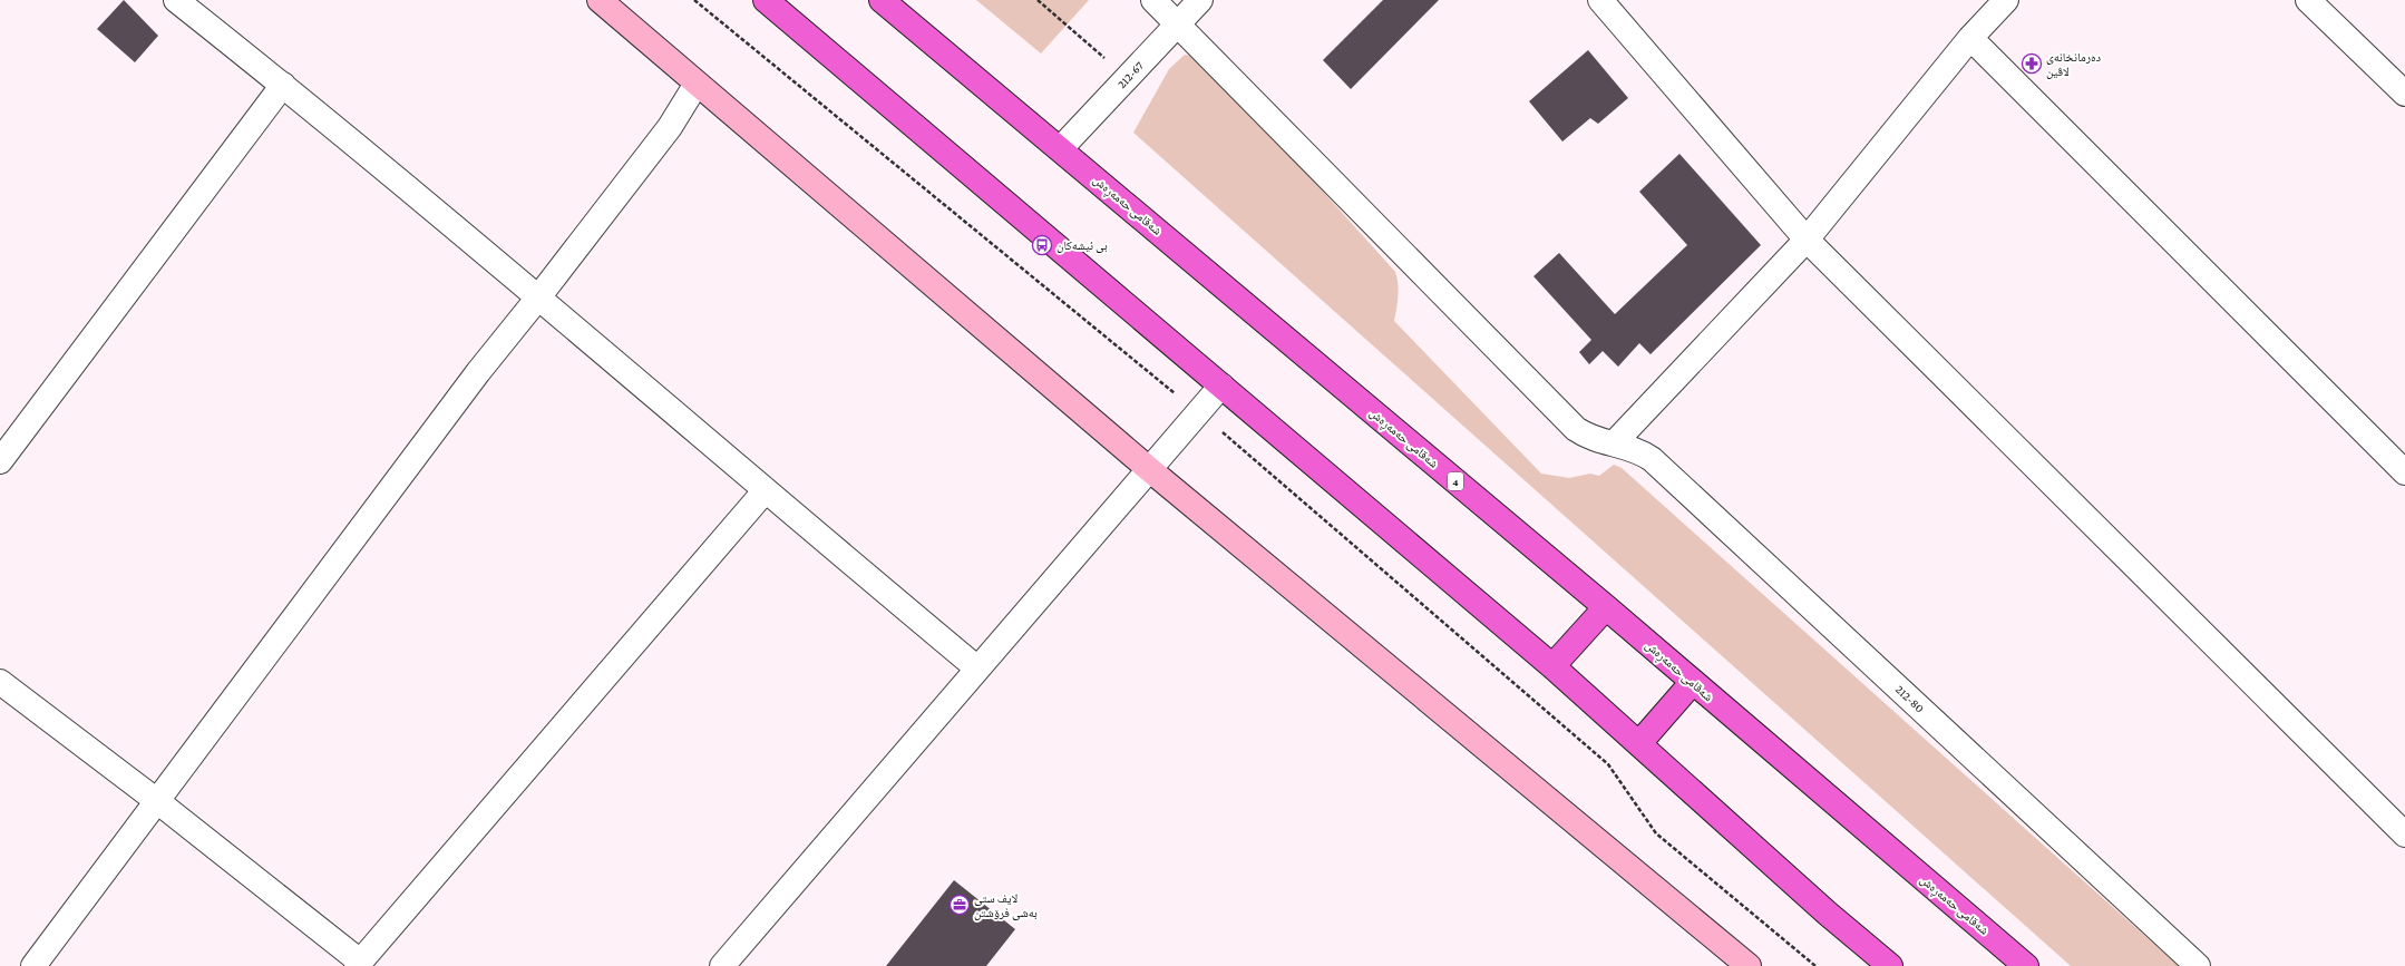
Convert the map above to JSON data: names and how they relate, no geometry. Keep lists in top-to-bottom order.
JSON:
{
  "streets": {
    "highway": ["شەقامی حەمەڕەش", "4"],
    "street": ["212-67", "212-80"]
  },
  "crossings": [
    ["212-67", "شەقامی حەمەڕەش"],
    ["212-67", "212-80"]
  ],
  "places": {
    "pharmacy": ["دەرمانخانەی لاڤین"],
    "bus stop": ["بی ئیشەکان"],
    "office": ["لایف ستی بەشی فرۆشتن"]
  }
}
